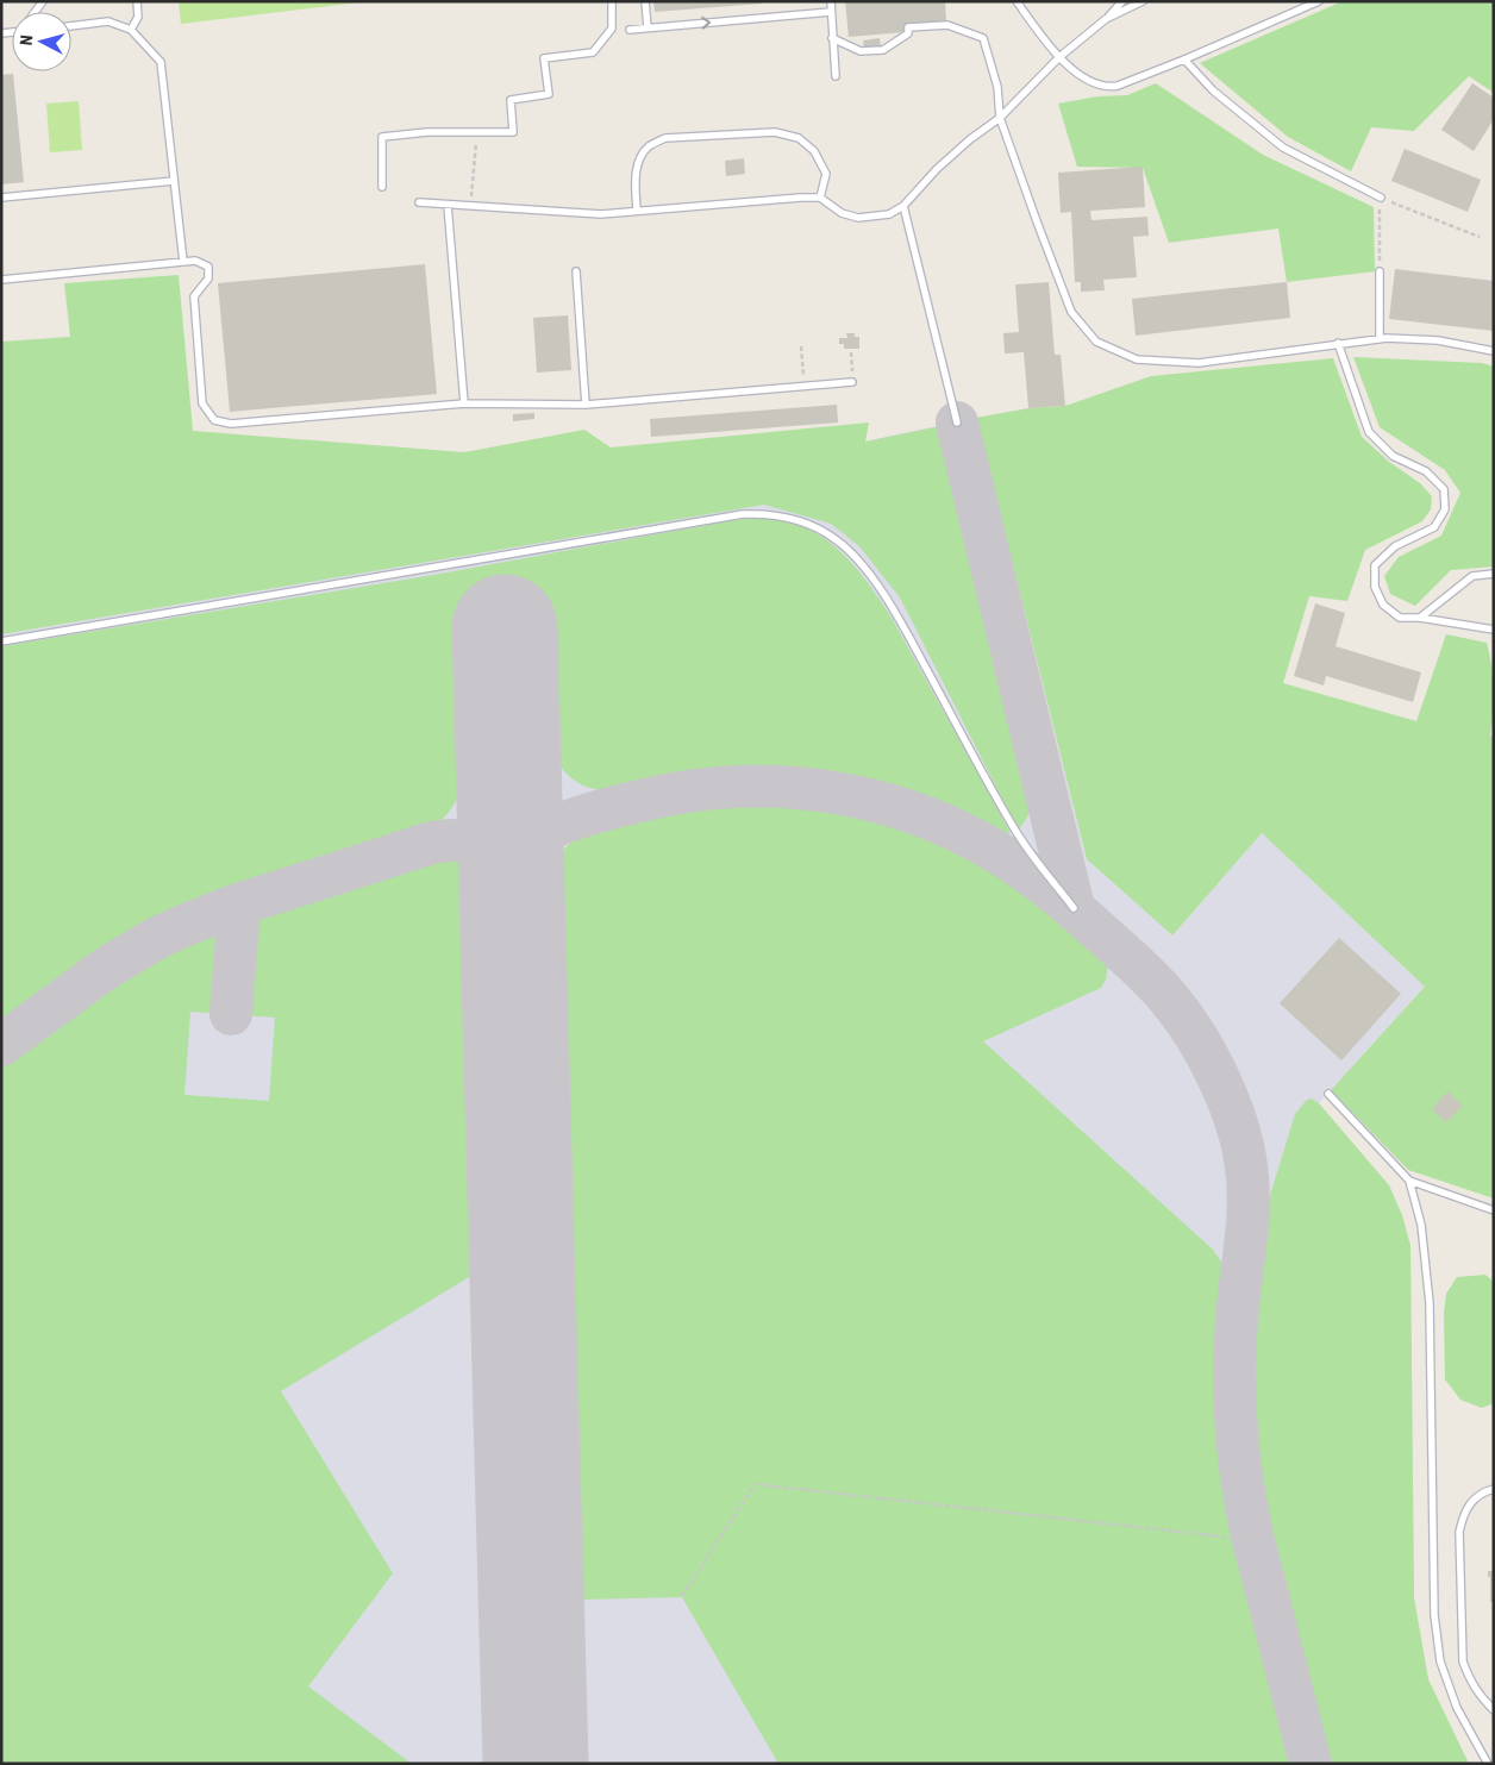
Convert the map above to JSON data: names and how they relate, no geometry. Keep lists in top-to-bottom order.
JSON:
{
  "north": "left"
}
